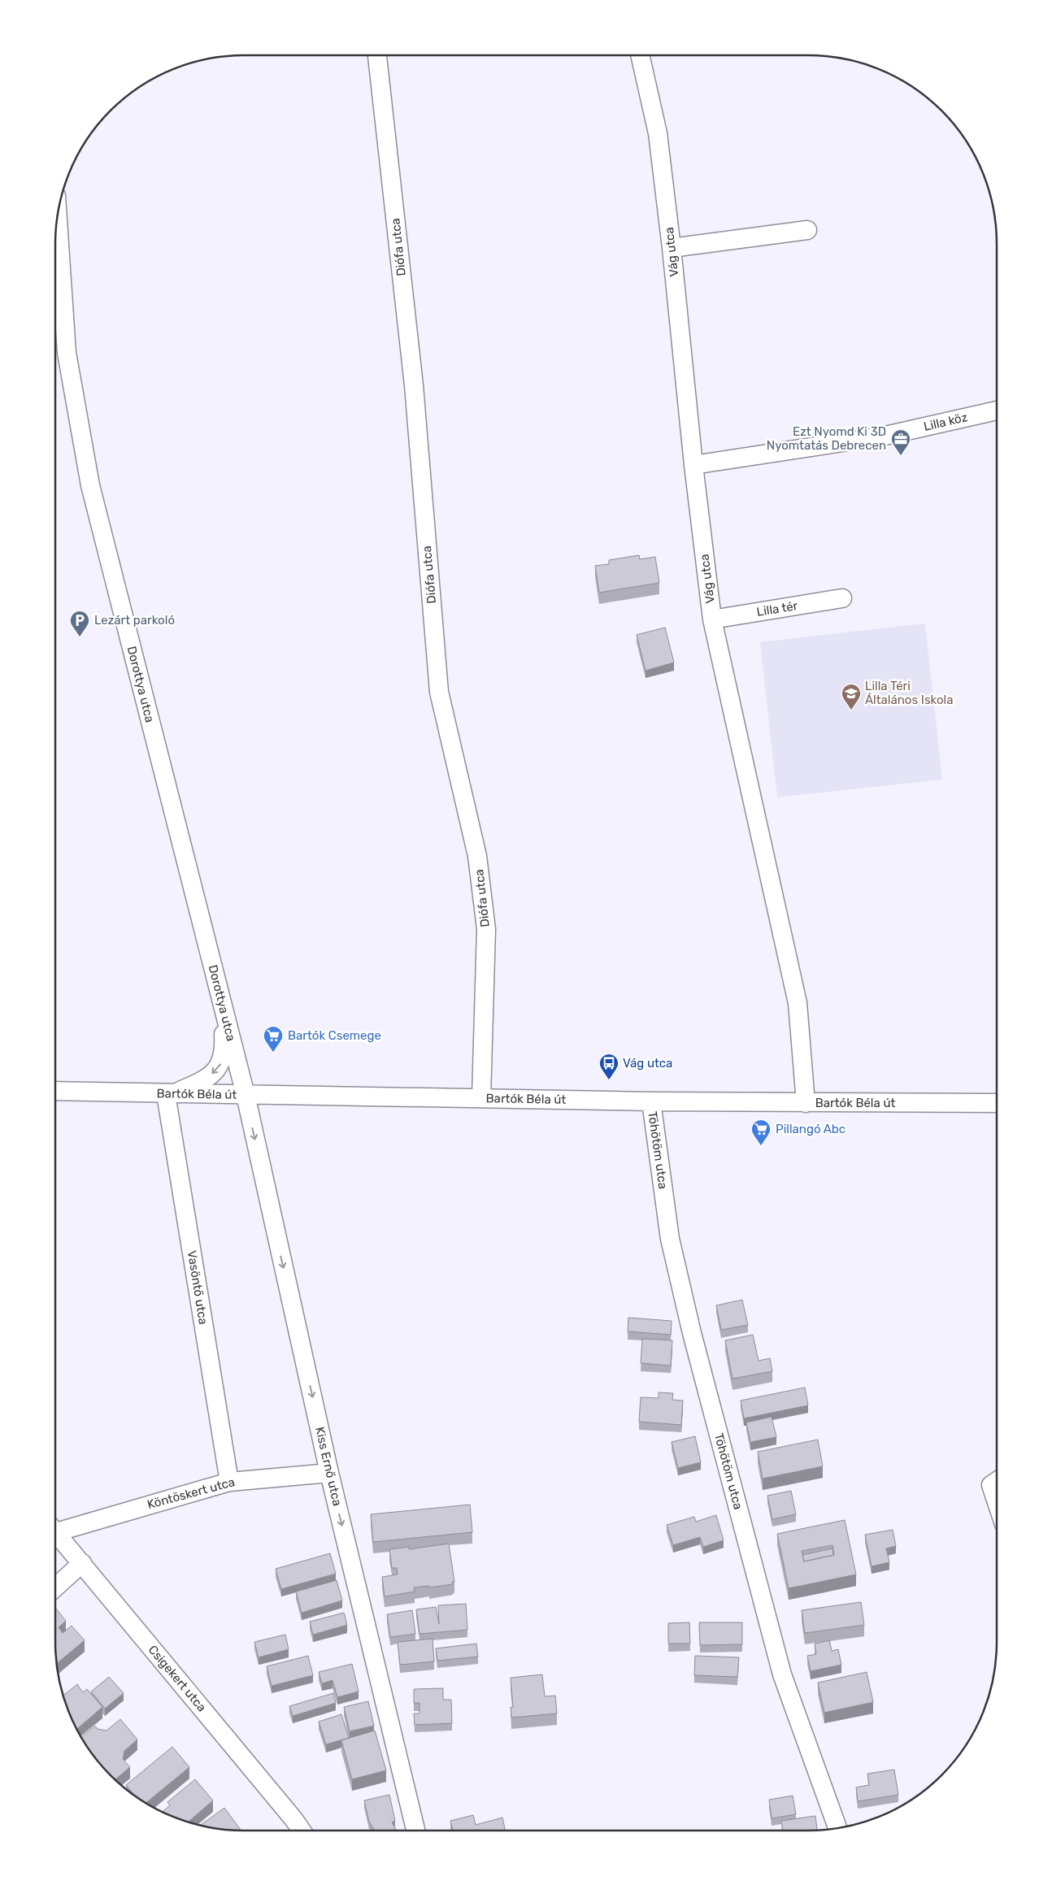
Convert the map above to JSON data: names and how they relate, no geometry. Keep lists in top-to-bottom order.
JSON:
{
  "streets": {
    "street": [
      "Diófa utca",
      "Vág utca",
      "Lilla köz",
      "Lilla tér",
      "Dorottya utca",
      "Bartók Béla út",
      "Töhötöm utca",
      "Vasöntő utca",
      "Kiss Ernő utca",
      "Köntöskert utca",
      "Csigekert utca"
    ]
  },
  "crossings": [
    ["Diófa utca", "Bartók Béla út"],
    ["Vág utca", "Lilla köz"],
    ["Vág utca", "Lilla tér"],
    ["Vág utca", "Bartók Béla út"],
    ["Dorottya utca", "Bartók Béla út"],
    ["Dorottya utca", "Kiss Ernő utca"],
    ["Bartók Béla út", "Töhötöm utca"],
    ["Bartók Béla út", "Vasöntő utca"],
    ["Bartók Béla út", "Kiss Ernő utca"],
    ["Vasöntő utca", "Köntöskert utca"],
    ["Kiss Ernő utca", "Köntöskert utca"]
  ],
  "one_way": ["Kiss Ernő utca"],
  "places": {
    "office": ["Ezt Nyomd Ki 3D Nyomtatás Debrecen"],
    "parking": ["Lezárt parkoló"],
    "school or university": ["Lilla Téri Általános Iskola"],
    "supermarket": ["Bartók Csemege", "Pillangó Abc"],
    "bus stop": ["Vág utca"]
  }
}
